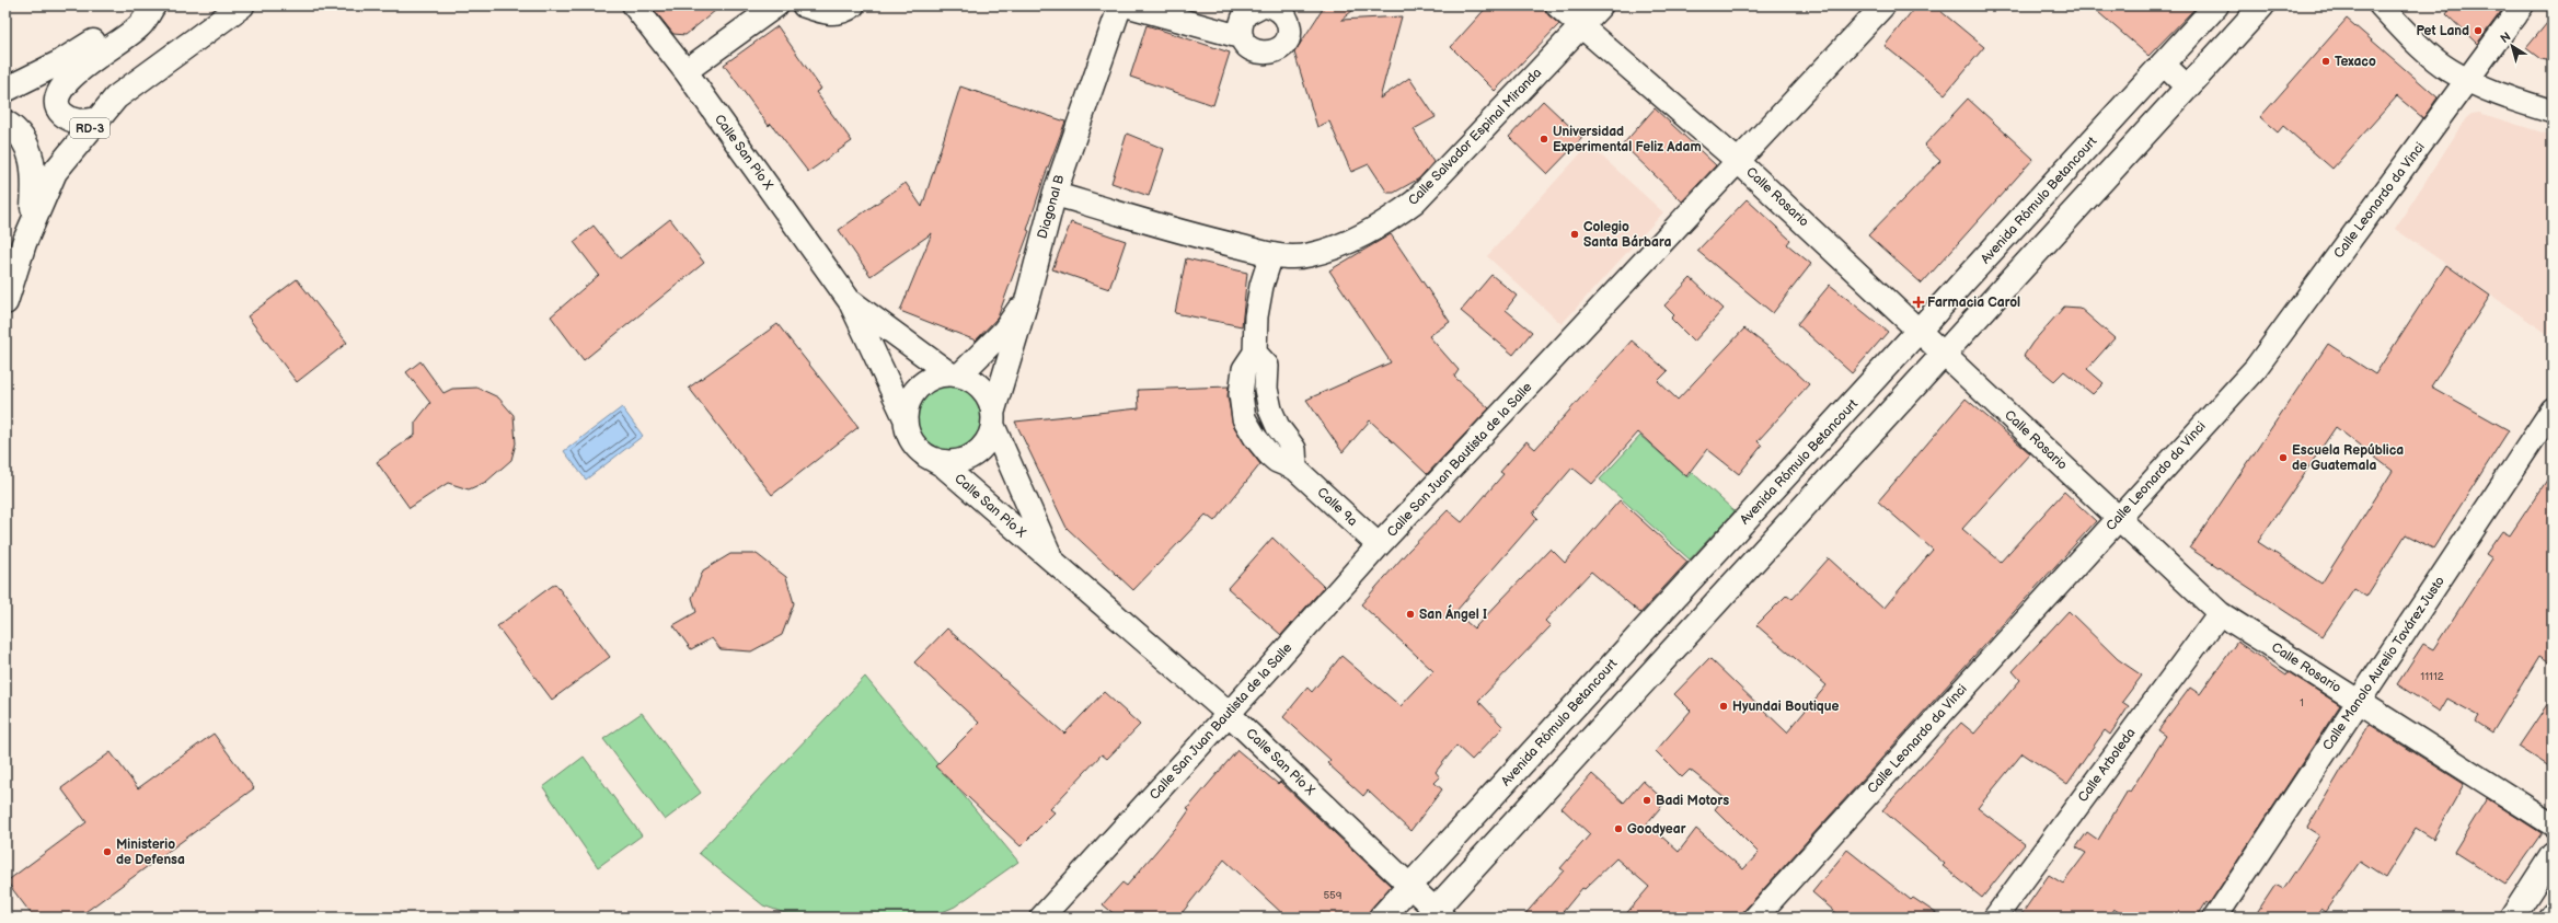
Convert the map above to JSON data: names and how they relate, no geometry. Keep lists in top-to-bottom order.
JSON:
{
  "streets": {
    "main road": ["RD-3", "Avenida Rómulo Betancourt"],
    "street": [
      "Calle Salvador Espinal Miranda",
      "Calle San Pío X",
      "Calle Rosario",
      "Calle Leonardo da Vinci",
      "Diagonal B",
      "Calle San Juan Bautista de la Salle",
      "Calle 9a",
      "Calle Manolo Aurelio Tavárez Justo",
      "Calle Arboleda"
    ]
  },
  "crossings": [
    ["Calle Salvador Espinal Miranda", "Calle Rosario"],
    ["Calle Salvador Espinal Miranda", "Diagonal B"],
    ["Calle Salvador Espinal Miranda", "Calle 9a"],
    ["Calle San Pío X", "Avenida Rómulo Betancourt"],
    ["Calle San Pío X", "Diagonal B"],
    ["Calle San Pío X", "Calle San Juan Bautista de la Salle"],
    ["Calle Rosario", "Avenida Rómulo Betancourt"],
    ["Calle Rosario", "Calle Leonardo da Vinci"],
    ["Calle Rosario", "Calle San Juan Bautista de la Salle"],
    ["Calle Rosario", "Calle Manolo Aurelio Tavárez Justo"],
    ["Calle Rosario", "Calle Arboleda"],
    ["Calle San Juan Bautista de la Salle", "Calle 9a"]
  ],
  "places": {
    "other": [
      "Pet Land",
      "Texaco",
      "Universidad Experimental Feliz Adam",
      "Colegio Santa Bárbara",
      "Escuela República de Guatemala",
      "San Ángel I",
      "Hyundai Boutique",
      "Badi Motors",
      "Goodyear",
      "Ministerio de Defensa"
    ],
    "health": ["Farmacia Carol"]
  },
  "house_numbers": ["11112", "1", "559"],
  "north": "top left"
}
